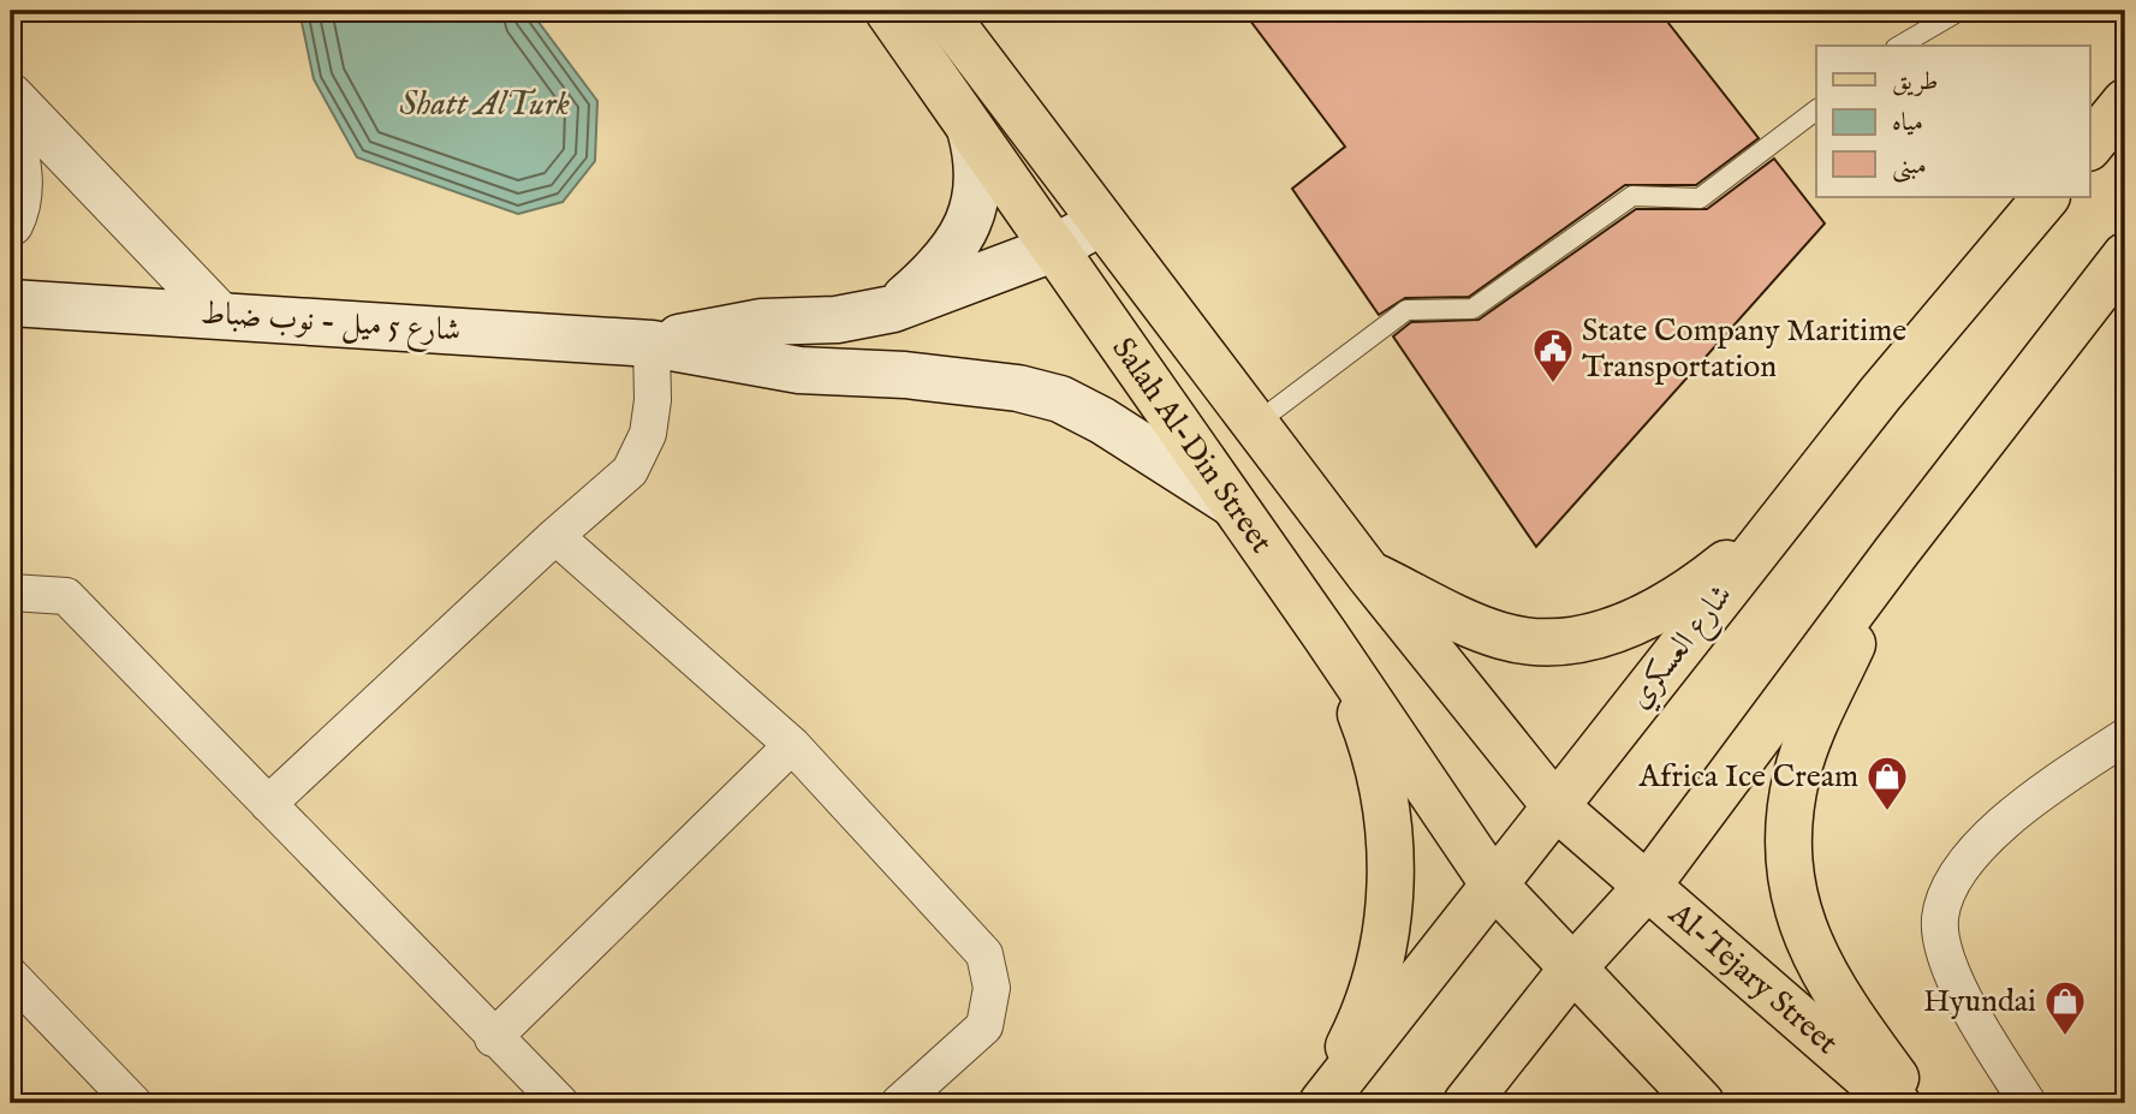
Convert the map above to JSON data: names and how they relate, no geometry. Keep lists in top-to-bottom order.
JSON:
{
  "streets": {
    "main road": [
      "شارع 5 ميل - نوب ضباط",
      "Salah Al-Din Street",
      "شارع العسكري",
      "Al-Tejary Street"
    ]
  },
  "crossings": [
    ["Salah Al-Din Street", "شارع العسكري"],
    ["Salah Al-Din Street", "Al-Tejary Street"],
    ["شارع العسكري", "Al-Tejary Street"]
  ],
  "water": ["Shatt AlTurk"],
  "places": {
    "public building": ["State Company Maritime Transportation"],
    "shop": ["Africa Ice Cream", "Hyundai"]
  },
  "legend": ["طريق", "مياه", "مبنى"]
}
